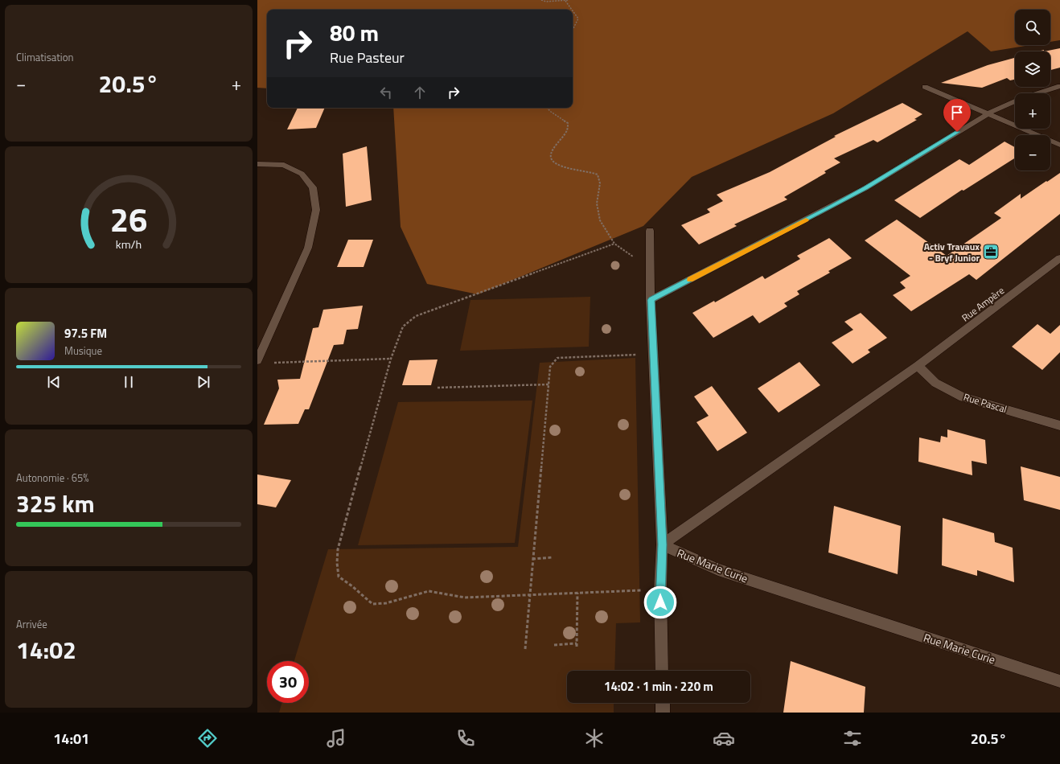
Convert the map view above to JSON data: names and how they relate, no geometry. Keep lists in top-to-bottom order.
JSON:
{
  "streets": {
    "street": ["Rue Ampère", "Rue Pascal", "Rue Marie Curie"]
  },
  "crossings": [
    ["Rue Ampère", "Rue Pascal"],
    ["Rue Ampère", "Rue Marie Curie"],
    ["Rue Pascal", "Rue Marie Curie"]
  ],
  "places": {
    "office": ["Activ Travaux - Bryf Junior"]
  },
  "page": {
    "tile": [
      "Climatisation",
      ["Autonomie · 65%", "325 km"],
      ["Arrivée", "14:02"]
    ],
    "map_buttons": ["+", "−"],
    "turn": ["80 m", "Rue Pasteur"],
    "heat": ["−", "20.5°", "+"],
    "song": ["97.5 FM", "Musique"],
    "limit": "30",
    "trip": "14:02 · 1 min · 220 m",
    "tabs": ["14:01", "20.5°"],
    "gauge": ["26", "km/h"]
  }
}
